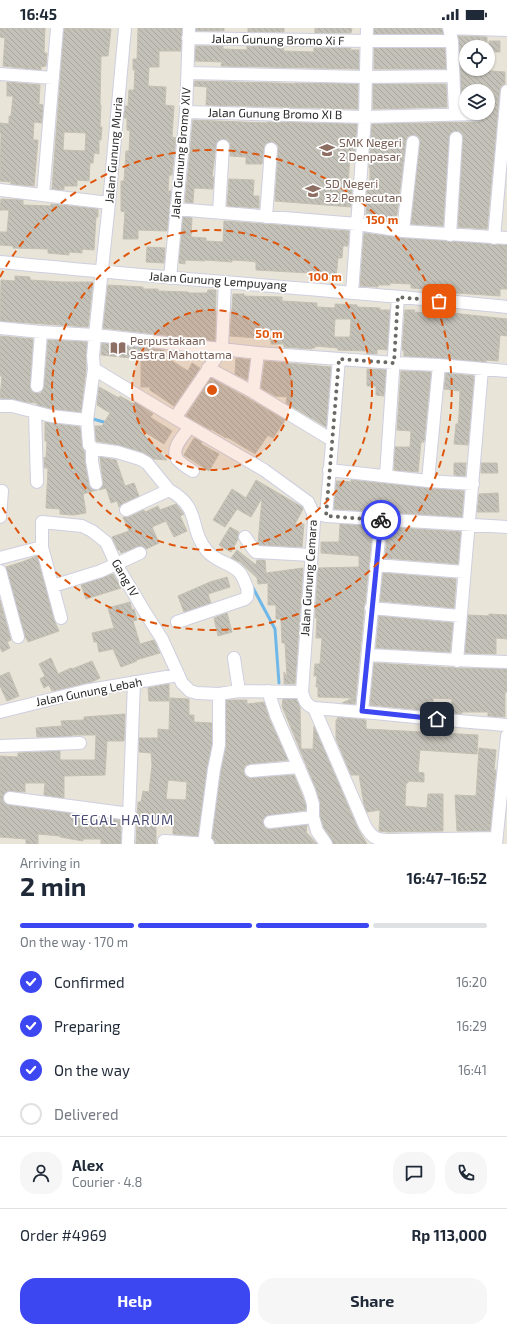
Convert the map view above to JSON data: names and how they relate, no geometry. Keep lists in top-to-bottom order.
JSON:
{
  "streets": {
    "street": [
      "Jalan Gunung Bromo Xi F",
      "Jalan Gunung Bromo XI B",
      "Jalan Gunung Muria",
      "Jalan Gunung Bromo XIV",
      "Jalan Gunung Lempuyang",
      "Gang IV",
      "Jalan Gunung Cemara",
      "Jalan Gunung Lebah"
    ]
  },
  "crossings": [
    ["Jalan Gunung Bromo Xi F", "Jalan Gunung Bromo XIV"],
    ["Jalan Gunung Bromo XI B", "Jalan Gunung Bromo XIV"],
    ["Jalan Gunung Muria", "Jalan Gunung Lempuyang"],
    ["Jalan Gunung Bromo XIV", "Jalan Gunung Lempuyang"],
    ["Gang IV", "Jalan Gunung Cemara"],
    ["Gang IV", "Jalan Gunung Lebah"]
  ],
  "districts": ["TEGAL HARUM"],
  "places": {
    "school or university": ["SMK Negeri 2 Denpasar", "SD Negeri 32 Pemecutan"],
    "library": ["Perpustakaan Sastra Mahottama"]
  },
  "page": {
    "status": "16:45",
    "heading": ["2 min", "Arriving in", "16:47–16:52"],
    "panel": [
      "Alex",
      "Courier · 4.8",
      "Order #4969",
      "Rp 113,000"
    ],
    "bar": "On the way · 170 m",
    "list": [
      ["Confirmed", "16:20"],
      ["Preparing", "16:29"],
      ["On the way", "16:41"],
      "Delivered"
    ],
    "buttons": ["Help", "Share"]
  },
  "rings": ["150 m", "100 m", "50 m"]
}
